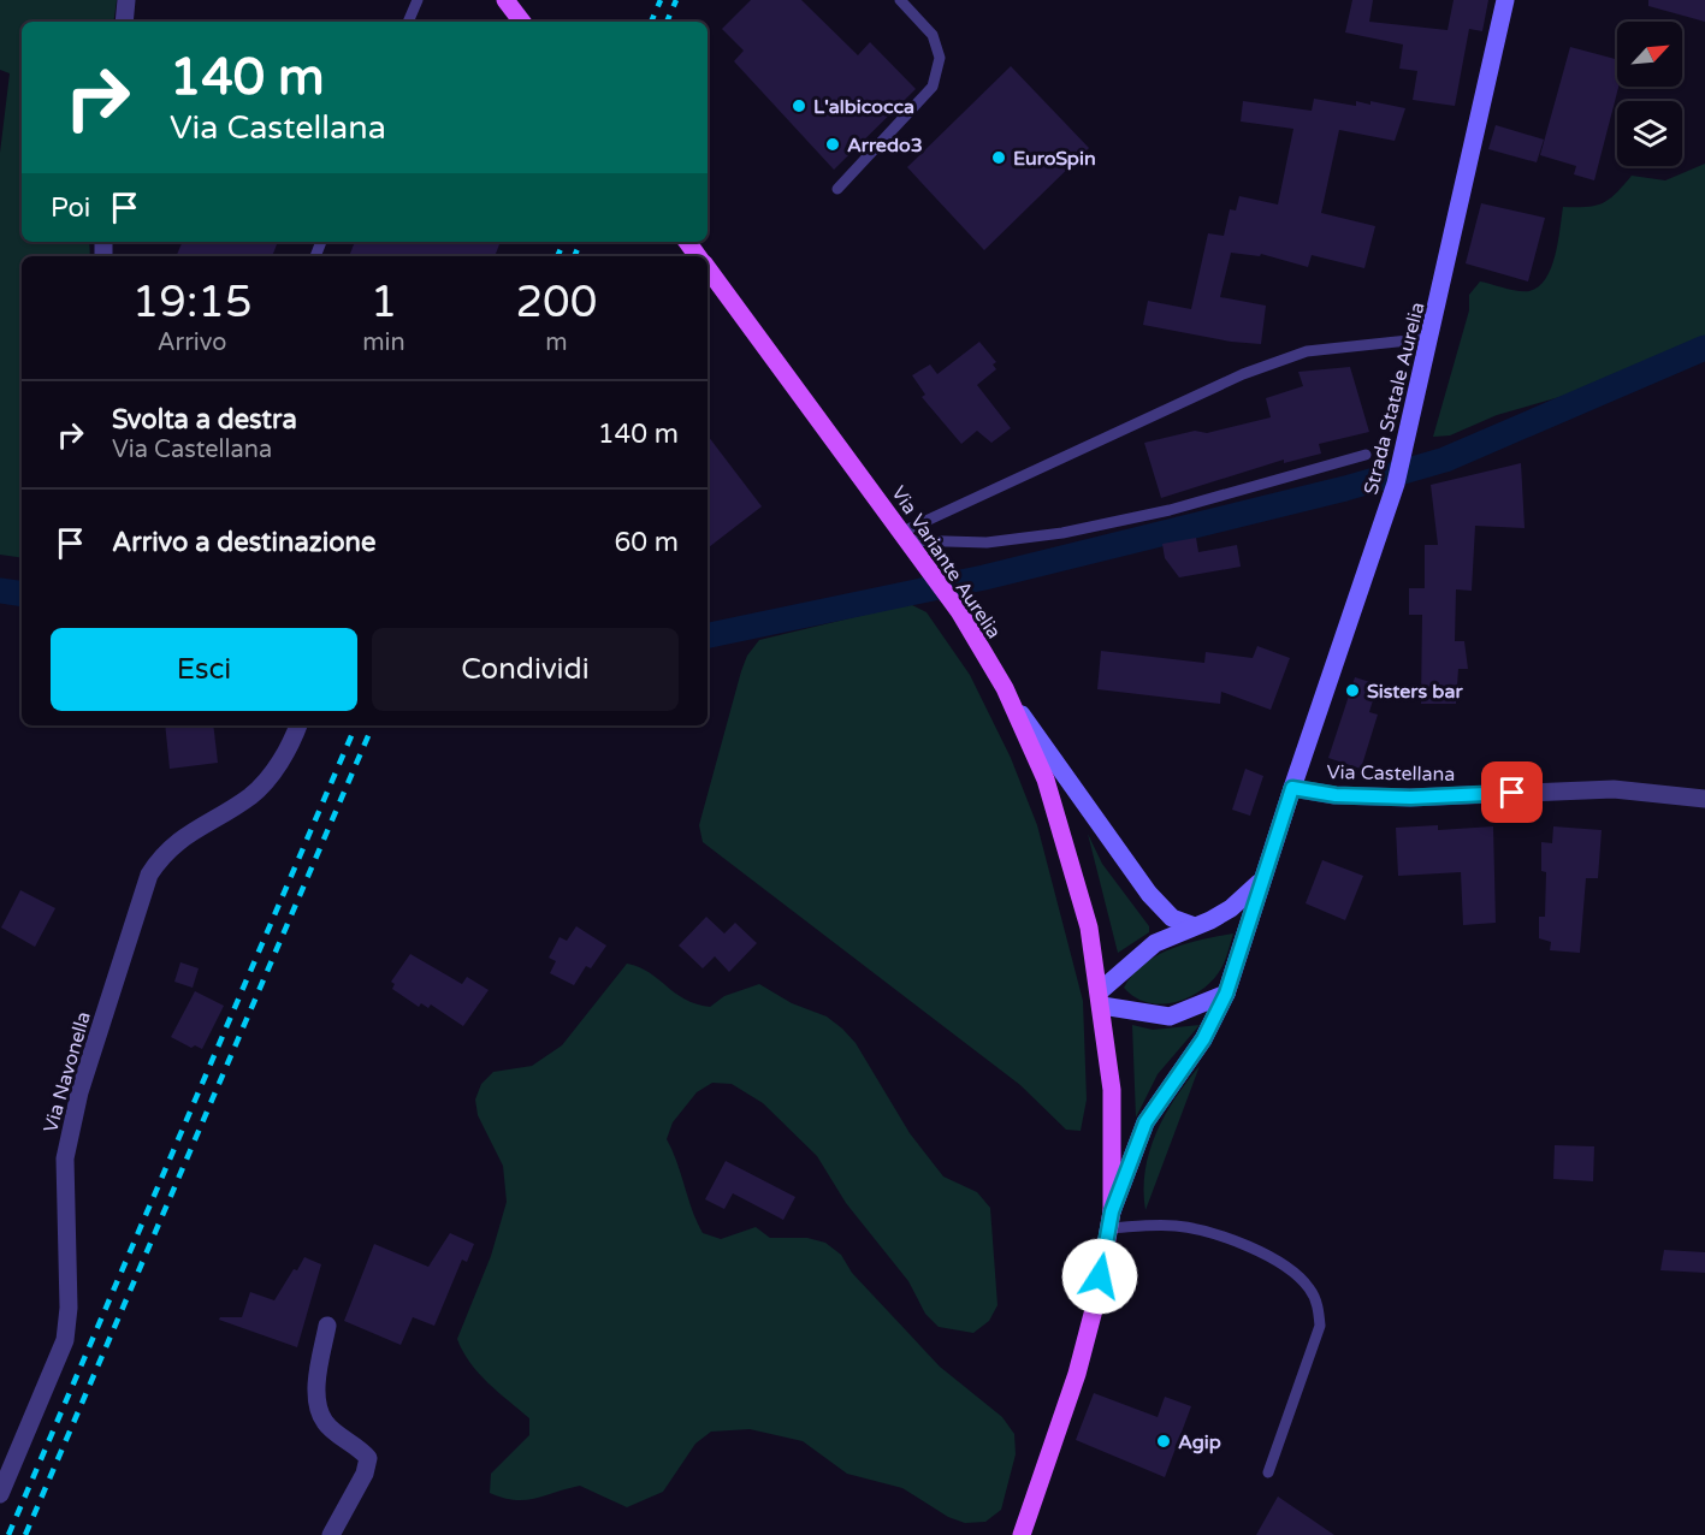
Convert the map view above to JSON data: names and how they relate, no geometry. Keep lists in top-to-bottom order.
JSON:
{
  "streets": {
    "main road": ["Strada Statale Aurelia", "Via Variante Aurelia"],
    "street": ["Via Castellana", "Via Navonella"]
  },
  "crossings": [
    ["Strada Statale Aurelia", "Via Variante Aurelia"],
    ["Strada Statale Aurelia", "Via Castellana"]
  ],
  "places": [
    "L'albicocca",
    "Arredo3",
    "EuroSpin",
    "Sisters bar",
    "Agip"
  ],
  "north": "top right",
  "page": {
    "turn": ["140 m", "Via Castellana"],
    "then": "Poi",
    "eta": [
      "19:15",
      "Arrivo",
      "1",
      "min",
      "200",
      "m"
    ],
    "list": [
      {
        "name": "Svolta a destra",
        "note": "Via Castellana",
        "value": "140 m"
      },
      {
        "name": "Arrivo a destinazione",
        "value": "60 m"
      }
    ],
    "buttons": ["Esci", "Condividi"]
  }
}
